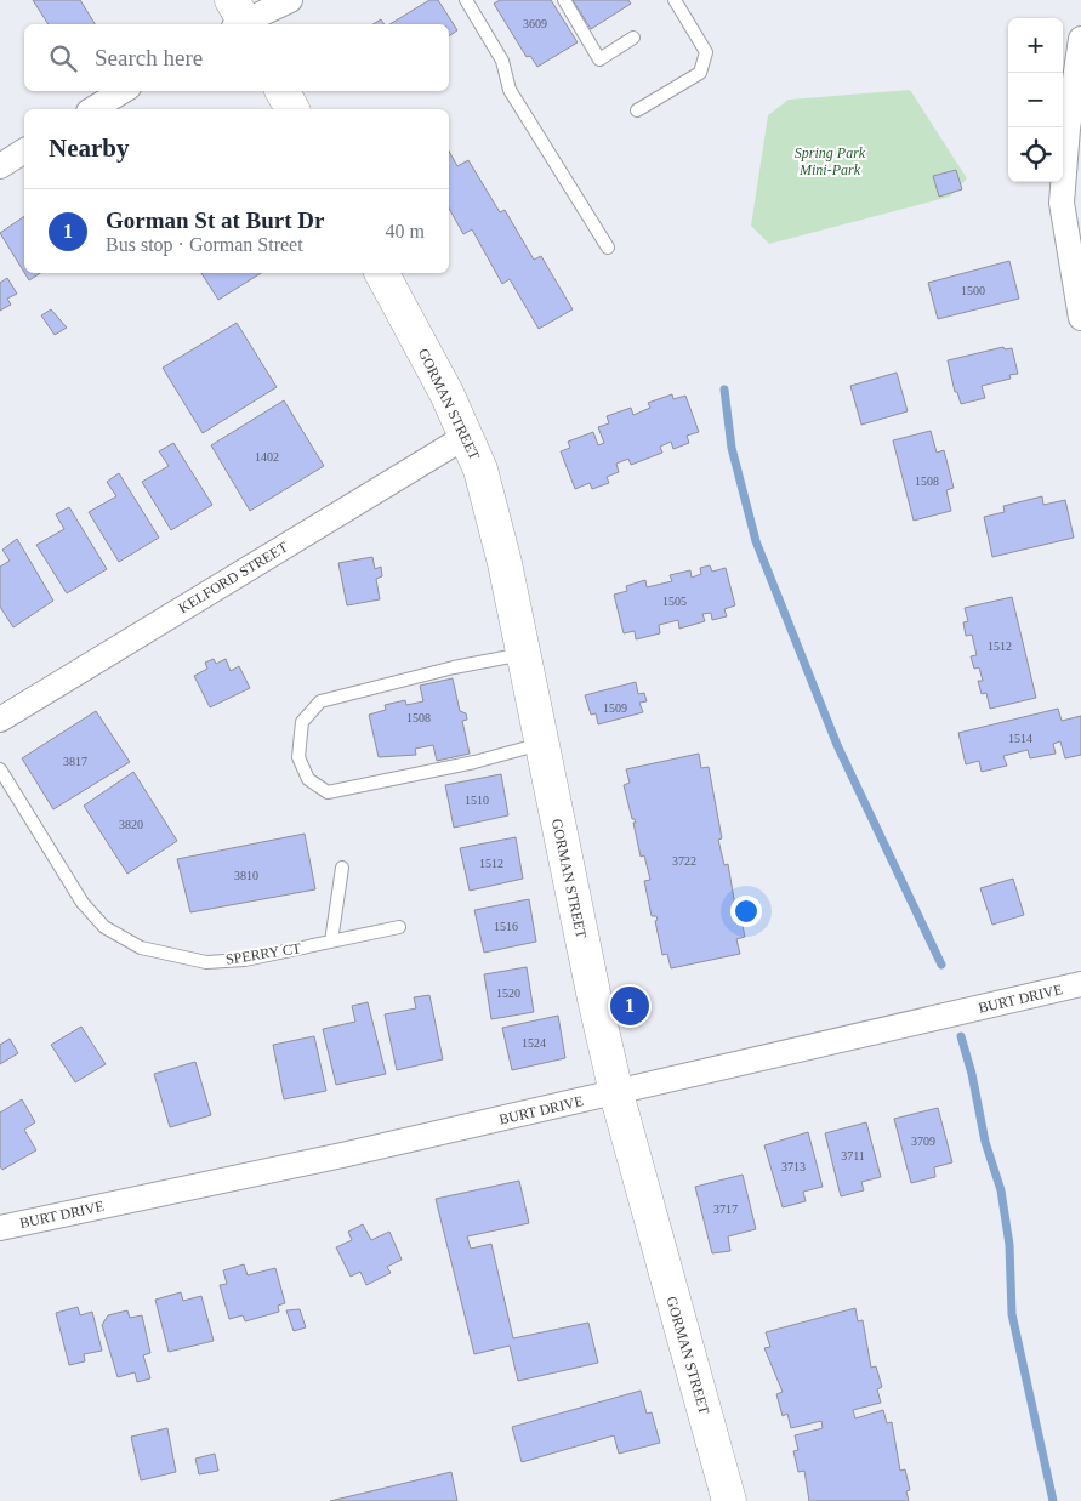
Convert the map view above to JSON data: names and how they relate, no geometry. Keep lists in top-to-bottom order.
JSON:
{
  "streets": {
    "main road": ["GORMAN STREET"],
    "street": ["KELFORD STREET", "BURT DRIVE"],
    "lane": ["SPERRY CT"]
  },
  "crossings": [
    ["GORMAN STREET", "KELFORD STREET"],
    ["GORMAN STREET", "BURT DRIVE"]
  ],
  "parks": ["Spring Park Mini-Park"],
  "house_numbers": [
    "3609",
    "1500",
    "1402",
    "1508",
    "1505",
    "1512",
    "1509",
    "1508",
    "1514",
    "3817",
    "1510",
    "3820",
    "3722",
    "1512",
    "3810",
    "1516",
    "1520",
    "1524",
    "3709",
    "3711",
    "3713",
    "3717"
  ],
  "page": {
    "map_buttons": ["+", "−"],
    "search": "Search here",
    "heading": "Nearby",
    "list": [
      {
        "mark": "1",
        "name": "Gorman St at Burt Dr",
        "note": "Bus stop · Gorman Street",
        "value": "40 m"
      }
    ],
    "pins": "1"
  }
}
